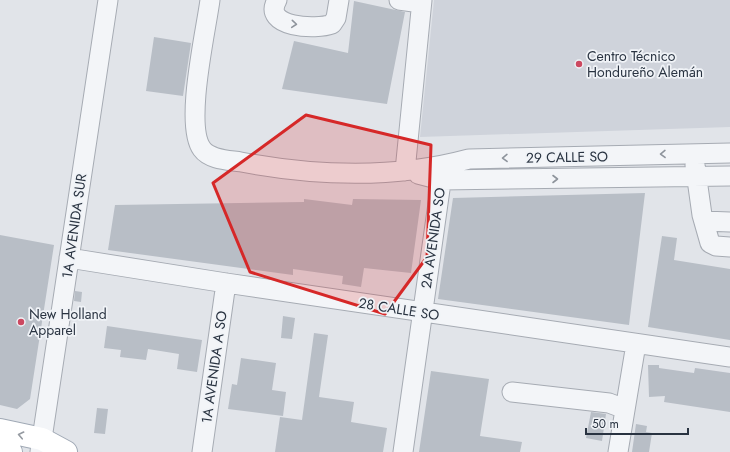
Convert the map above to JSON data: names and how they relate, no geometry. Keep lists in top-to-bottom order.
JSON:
{
  "streets": {
    "street": [
      "29 CALLE SO",
      "1A AVENIDA SUR",
      "2A AVENIDA SO",
      "28 CALLE SO",
      "1A AVENIDA A SO"
    ]
  },
  "crossings": [
    ["29 CALLE SO", "2A AVENIDA SO"],
    ["1A AVENIDA SUR", "28 CALLE SO"],
    ["2A AVENIDA SO", "28 CALLE SO"],
    ["28 CALLE SO", "1A AVENIDA A SO"]
  ],
  "places": ["Centro Técnico Hondureño Alemán", "New Holland Apparel"],
  "scale_bar": "50 m"
}
